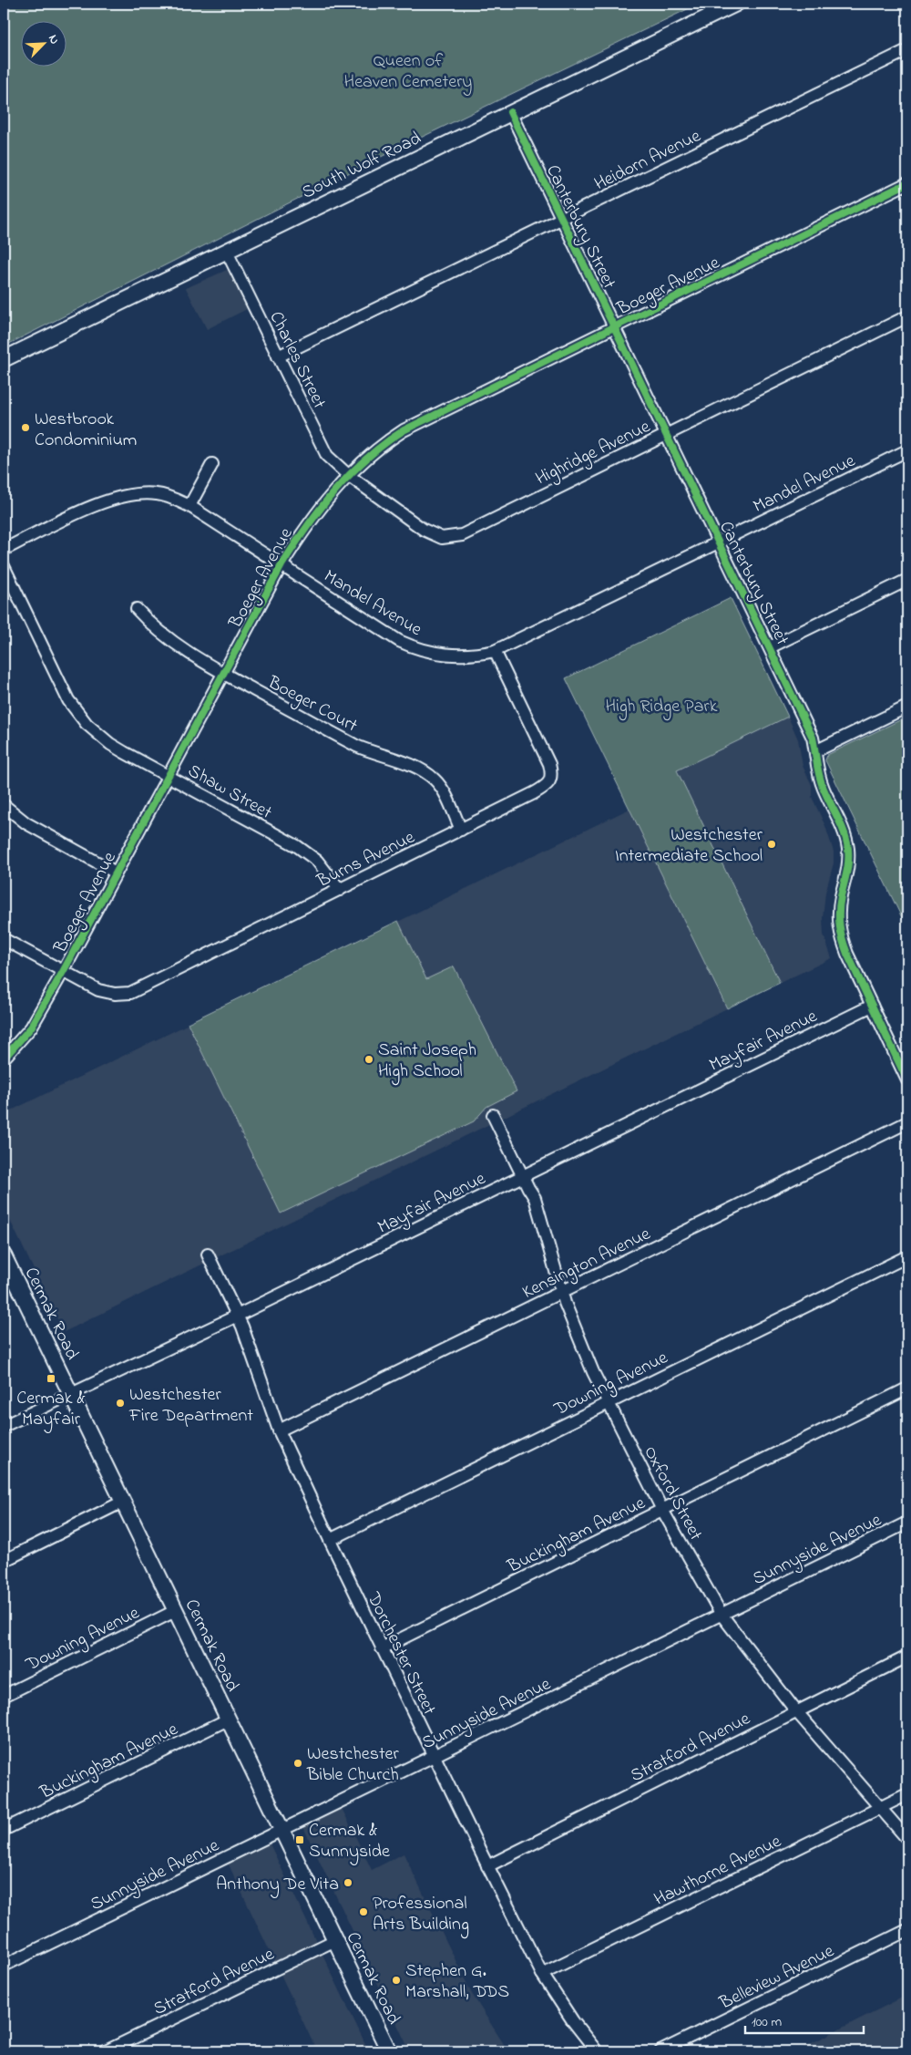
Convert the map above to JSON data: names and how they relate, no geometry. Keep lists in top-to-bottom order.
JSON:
{
  "streets": {
    "main road": ["South Wolf Road", "Cermak Road"],
    "street": [
      "Heidorn Avenue",
      "Canterbury Street",
      "Boeger Avenue",
      "Charles Street",
      "Highridge Avenue",
      "Mandel Avenue",
      "Boeger Court",
      "Shaw Street",
      "Burns Avenue",
      "Mayfair Avenue",
      "Kensington Avenue",
      "Downing Avenue",
      "Oxford Street",
      "Buckingham Avenue",
      "Sunnyside Avenue",
      "Dorchester Street",
      "Stratford Avenue",
      "Hawthorne Avenue",
      "Belleview Avenue"
    ]
  },
  "crossings": [
    ["Heidorn Avenue", "Canterbury Street"],
    ["Heidorn Avenue", "Charles Street"],
    ["South Wolf Road", "Canterbury Street"],
    ["South Wolf Road", "Charles Street"],
    ["Canterbury Street", "Boeger Avenue"],
    ["Canterbury Street", "Highridge Avenue"],
    ["Canterbury Street", "Mandel Avenue"],
    ["Canterbury Street", "Mayfair Avenue"],
    ["Boeger Avenue", "Charles Street"],
    ["Boeger Avenue", "Highridge Avenue"],
    ["Boeger Avenue", "Mandel Avenue"],
    ["Boeger Avenue", "Boeger Court"],
    ["Boeger Avenue", "Shaw Street"],
    ["Boeger Avenue", "Burns Avenue"],
    ["Charles Street", "Highridge Avenue"],
    ["Mandel Avenue", "Burns Avenue"],
    ["Boeger Court", "Burns Avenue"],
    ["Shaw Street", "Burns Avenue"],
    ["Mayfair Avenue", "Cermak Road"],
    ["Mayfair Avenue", "Oxford Street"],
    ["Mayfair Avenue", "Dorchester Street"],
    ["Kensington Avenue", "Oxford Street"],
    ["Kensington Avenue", "Dorchester Street"],
    ["Cermak Road", "Downing Avenue"],
    ["Cermak Road", "Buckingham Avenue"],
    ["Cermak Road", "Sunnyside Avenue"],
    ["Cermak Road", "Stratford Avenue"],
    ["Downing Avenue", "Oxford Street"],
    ["Downing Avenue", "Dorchester Street"],
    ["Oxford Street", "Buckingham Avenue"],
    ["Oxford Street", "Sunnyside Avenue"],
    ["Oxford Street", "Stratford Avenue"],
    ["Oxford Street", "Hawthorne Avenue"],
    ["Buckingham Avenue", "Dorchester Street"],
    ["Sunnyside Avenue", "Dorchester Street"],
    ["Dorchester Street", "Stratford Avenue"],
    ["Dorchester Street", "Hawthorne Avenue"]
  ],
  "parks": ["Queen of Heaven Cemetery", "High Ridge Park"],
  "places": {
    "other": [
      "Westbrook Condominium",
      "Westchester Intermediate School",
      "Saint Joseph High School",
      "Westchester Fire Department",
      "Westchester Bible Church",
      "Anthony De Vita",
      "Professional Arts Building",
      "Stephen G. Marshall, DDS"
    ],
    "transit": ["Cermak & Mayfair", "Cermak & Sunnyside"]
  },
  "scale_bar": "100 m",
  "north": "top right"
}
